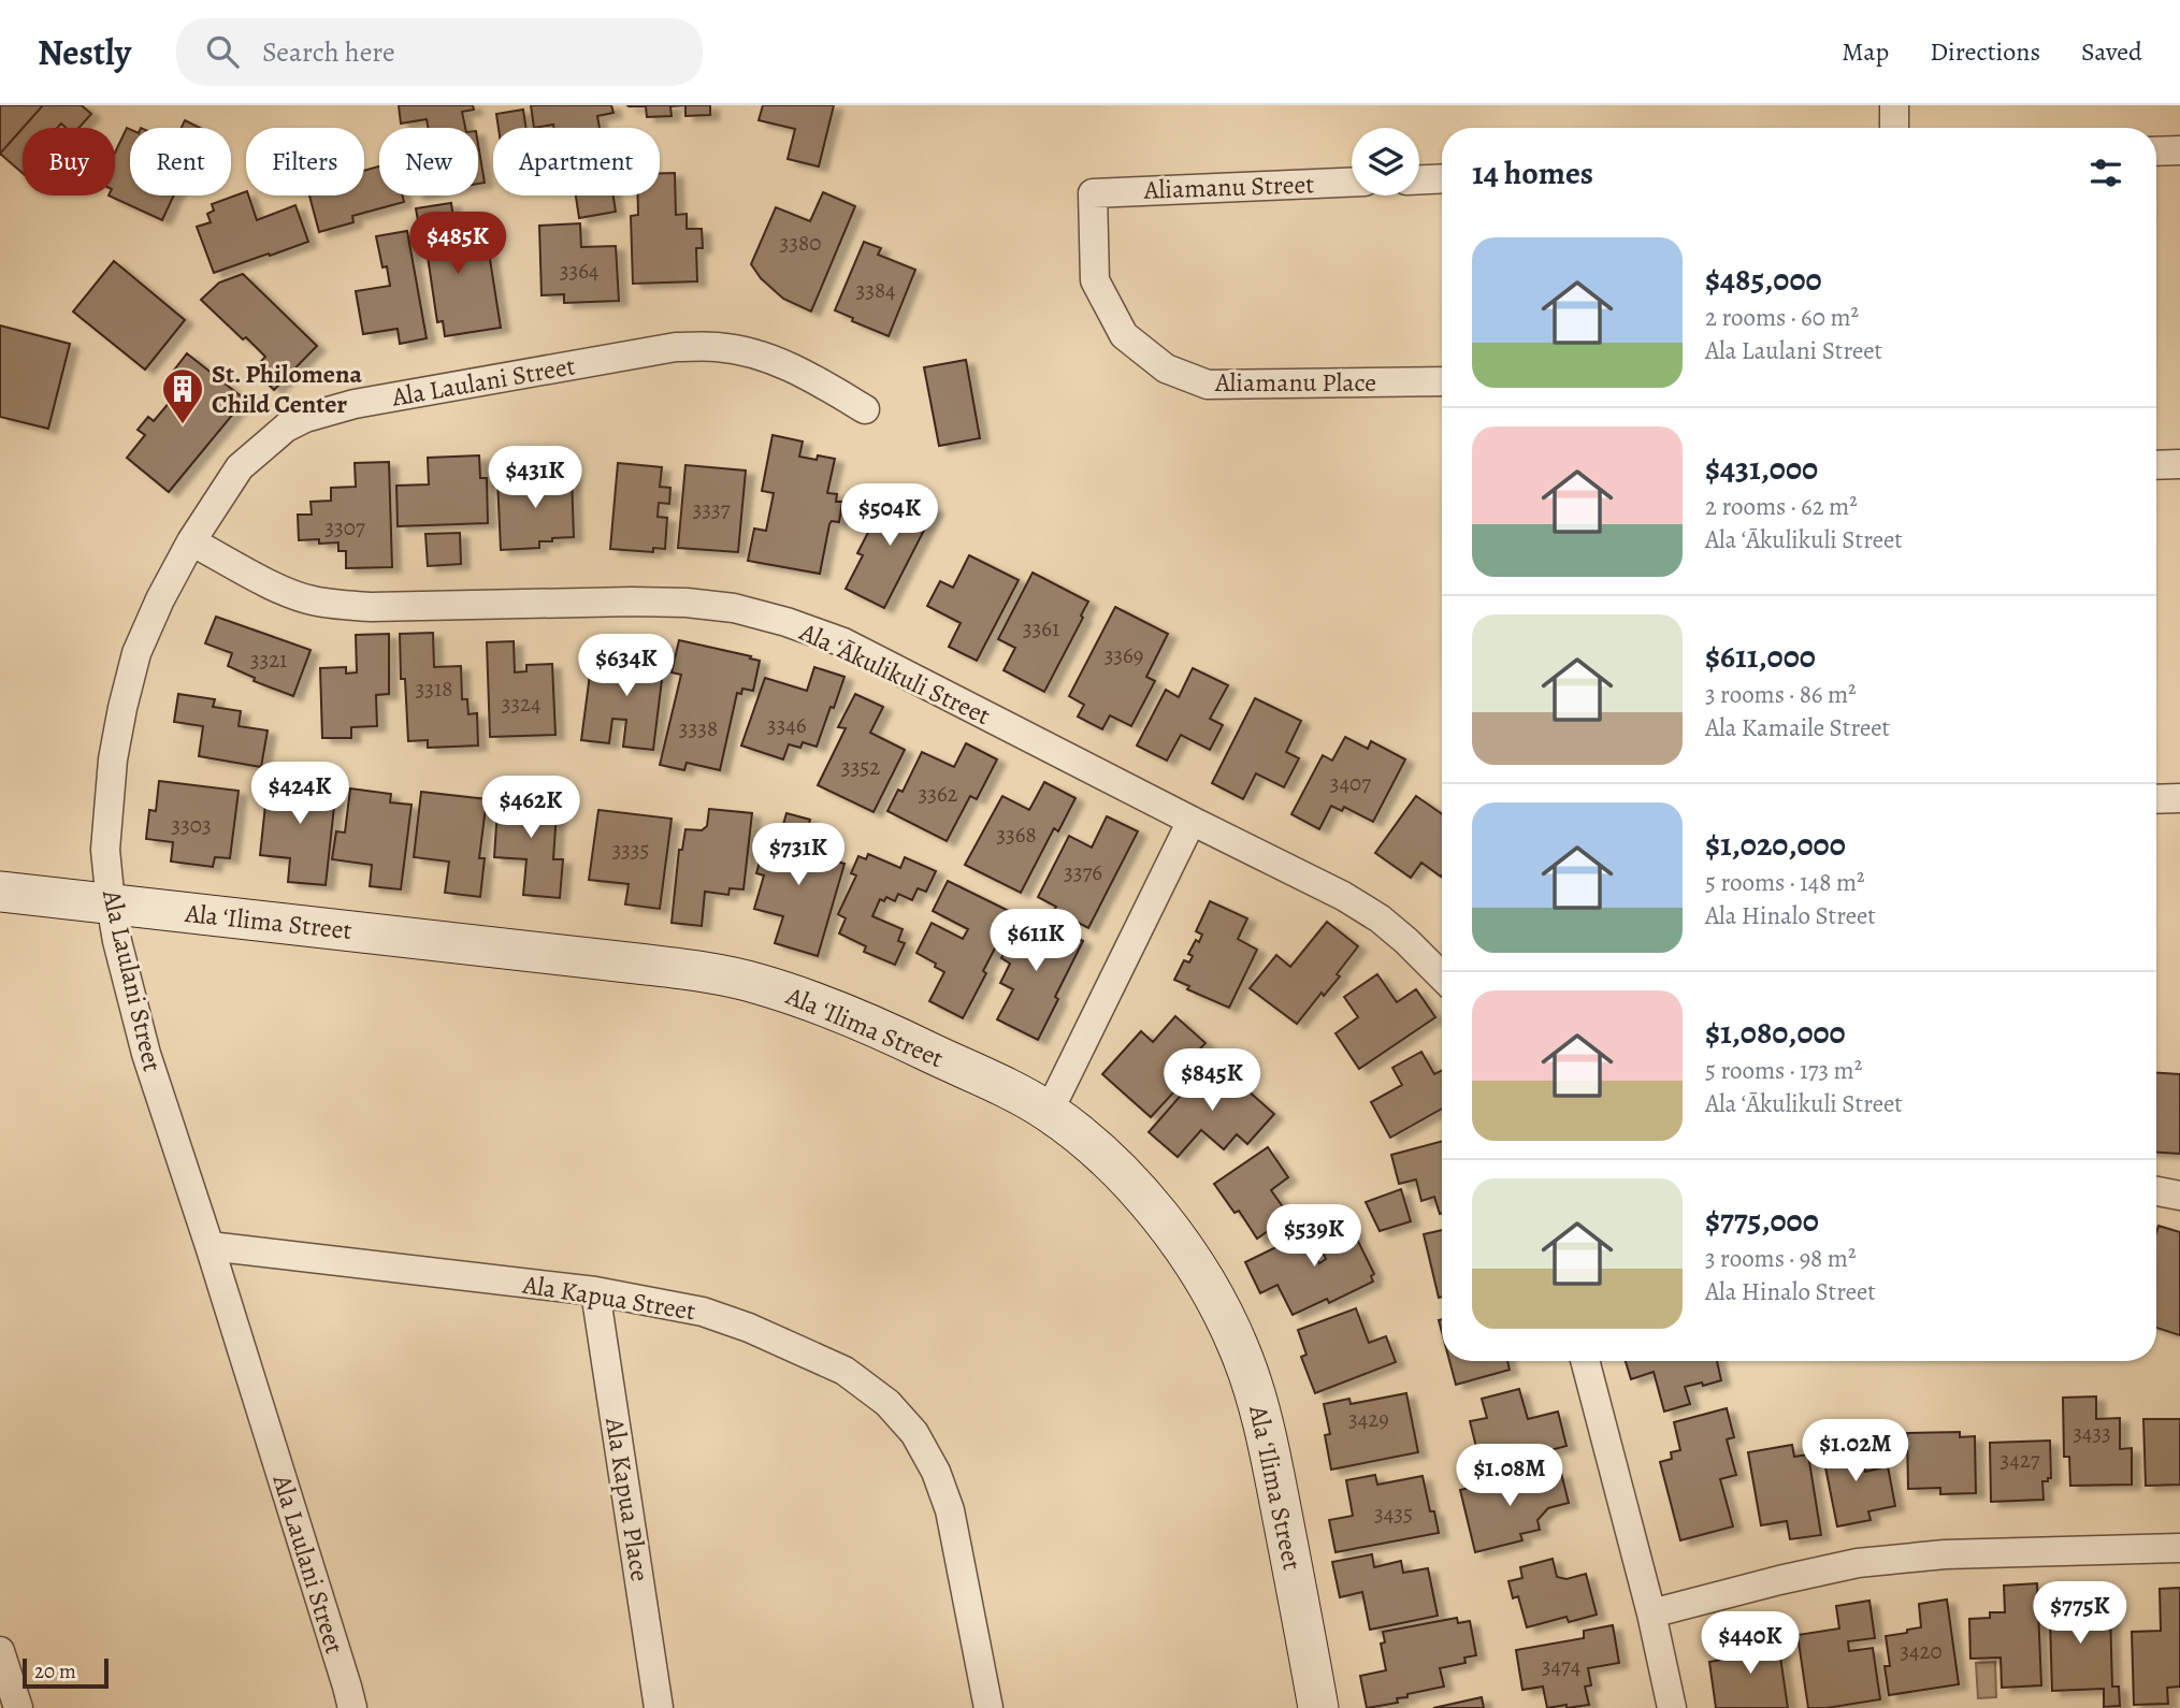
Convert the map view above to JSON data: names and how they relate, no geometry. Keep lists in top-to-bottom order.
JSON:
{
  "streets": {
    "street": [
      "Aliamanu Street",
      "Ala Laulani Street",
      "Aliamanu Place",
      "Ala ʻĀkulikuli Street",
      "Ala ʻIlima Street",
      "Ala Kapua Street",
      "Ala Kapua Place"
    ]
  },
  "crossings": [
    ["Aliamanu Street", "Aliamanu Place"],
    ["Ala Laulani Street", "Ala ʻĀkulikuli Street"],
    ["Ala Laulani Street", "Ala ʻIlima Street"],
    ["Ala Laulani Street", "Ala Kapua Street"],
    ["Ala Kapua Street", "Ala Kapua Place"]
  ],
  "places": {
    "building": ["St. Philomena Child Center"]
  },
  "house_numbers": [
    "3380",
    "3364",
    "3384",
    "3337",
    "3307",
    "3361",
    "3369",
    "3321",
    "3318",
    "3324",
    "3346",
    "3338",
    "3352",
    "3407",
    "3362",
    "3303",
    "3368",
    "3335",
    "3376",
    "3429",
    "3433",
    "3427",
    "3435",
    "3420",
    "3474"
  ],
  "scale_bar": "20 m",
  "page": {
    "header": "Nestly",
    "search": "Search here",
    "nav": ["Map", "Directions", "Saved"],
    "chip": [
      "Buy",
      "Rent",
      "Filters",
      "New",
      "Apartment"
    ],
    "heading": "14 homes",
    "price": [
      "$485K",
      "$431K",
      "$504K",
      "$634K",
      "$424K",
      "$462K",
      "$731K",
      "$611K",
      "$845K",
      "$539K",
      "$1.02M",
      "$1.08M",
      "$775K",
      "$440K"
    ],
    "list": [
      {
        "name": "$485,000",
        "note": "2 rooms · 60 m² · Ala Laulani Street"
      },
      {
        "name": "$431,000",
        "note": "2 rooms · 62 m² · Ala ʻĀkulikuli Street"
      },
      {
        "name": "$611,000",
        "note": "3 rooms · 86 m² · Ala Kamaile Street"
      },
      {
        "name": "$1,020,000",
        "note": "5 rooms · 148 m² · Ala Hinalo Street"
      },
      {
        "name": "$1,080,000",
        "note": "5 rooms · 173 m² · Ala ʻĀkulikuli Street"
      },
      {
        "name": "$775,000",
        "note": "3 rooms · 98 m² · Ala Hinalo Street"
      }
    ],
    "scale": "20 m"
  }
}
